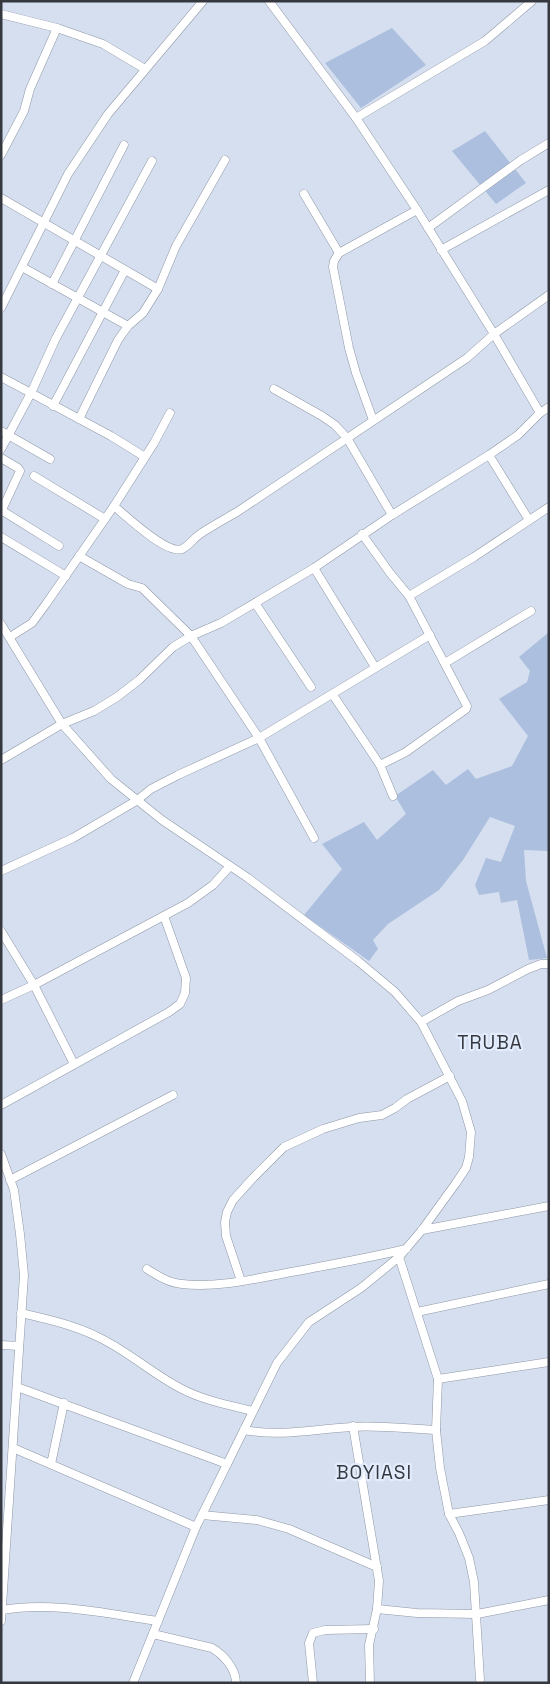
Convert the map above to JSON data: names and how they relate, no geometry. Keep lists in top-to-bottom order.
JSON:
{
  "districts": ["TRUBA", "BOYIASI"]
}
